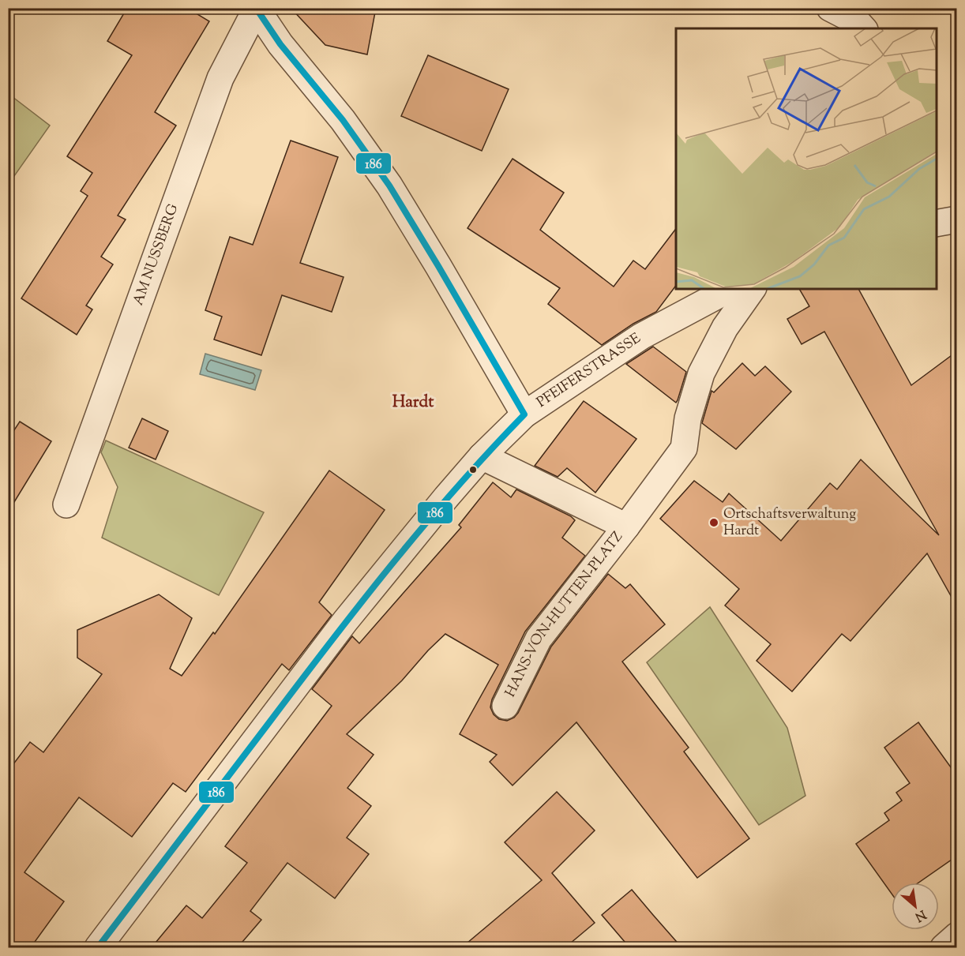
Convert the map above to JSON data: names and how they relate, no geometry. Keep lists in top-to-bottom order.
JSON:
{
  "streets": {
    "street": ["AM NUSSBERG", "PFEIFERSTRASSE", "HANS-VON-HUTTEN-PLATZ"]
  },
  "crossings": [
    ["PFEIFERSTRASSE", "HANS-VON-HUTTEN-PLATZ"]
  ],
  "districts": ["Hardt"],
  "places": ["Ortschaftsverwaltung Hardt"],
  "lines": ["transit line 186"],
  "north": "bottom right"
}
